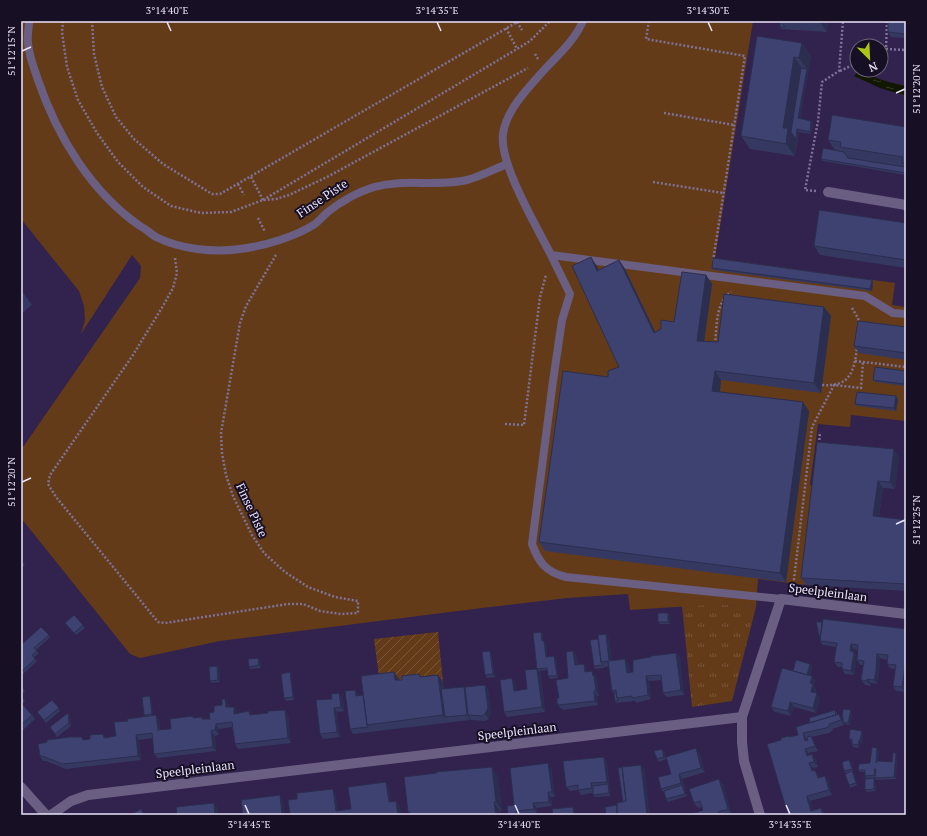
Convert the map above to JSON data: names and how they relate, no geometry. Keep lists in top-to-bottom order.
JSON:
{
  "streets": {
    "street": ["Speelpleinlaan"],
    "path": ["Finse Piste"]
  },
  "north": "bottom right",
  "coordinates": [
    "3°14'40\"E",
    "3°14'35\"E",
    "3°14'30\"E",
    "51°12'15\"N",
    "51°12'20\"N",
    "51°12'25\"N",
    "3°14'45\"E"
  ]
}
